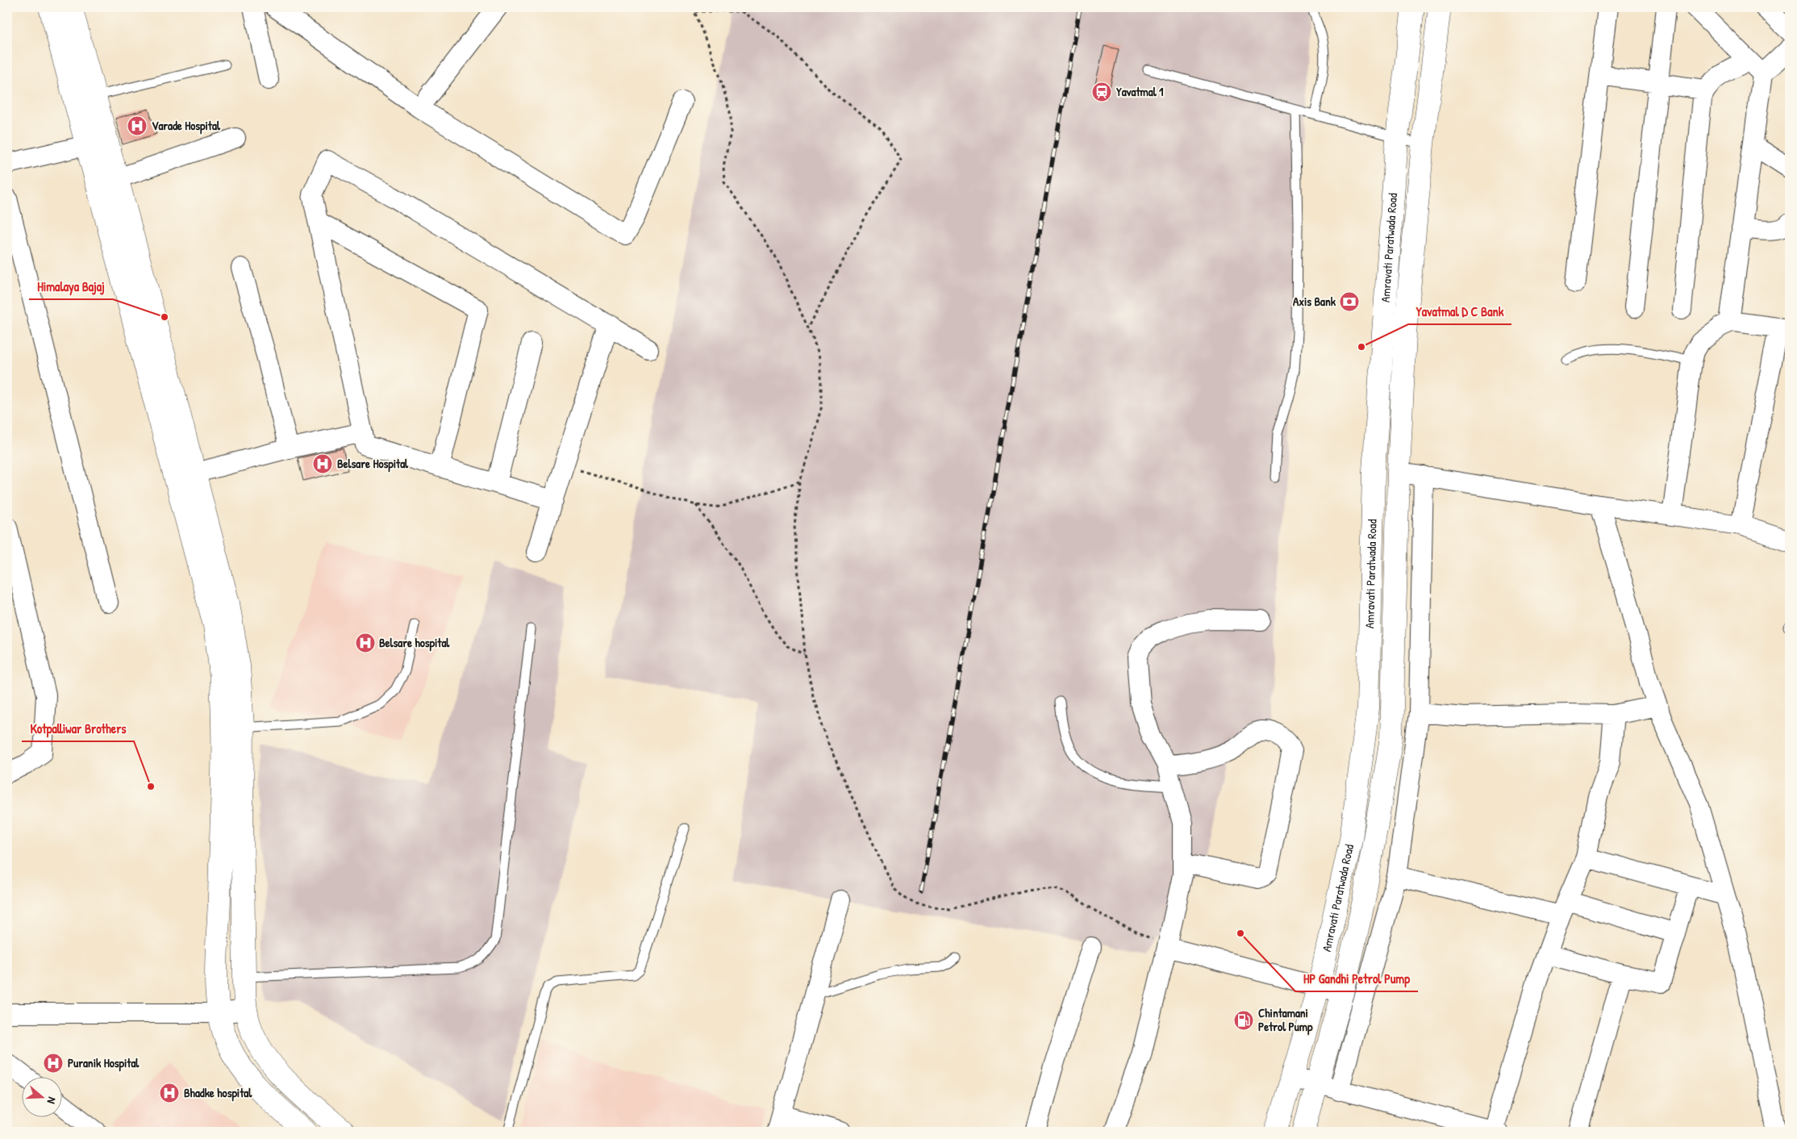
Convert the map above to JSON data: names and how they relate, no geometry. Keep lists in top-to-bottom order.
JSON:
{
  "streets": {
    "main road": ["Amravati Paratwada Road"]
  },
  "places": {
    "station": ["Yavatmal 1"],
    "hospital": [
      "Varade Hospital",
      "Belsare Hospital",
      "Belsare hospital",
      "Puranik Hospital",
      "Bhadke hospital"
    ],
    "bank": ["Axis Bank"],
    "other": [
      "Himalaya Bajaj",
      "Yavatmal D C Bank",
      "Kotpalliwar Brothers",
      "HP Gandhi Petrol Pump"
    ],
    "fuel station": ["Chintamani Petrol Pump"]
  },
  "north": "right"
}
